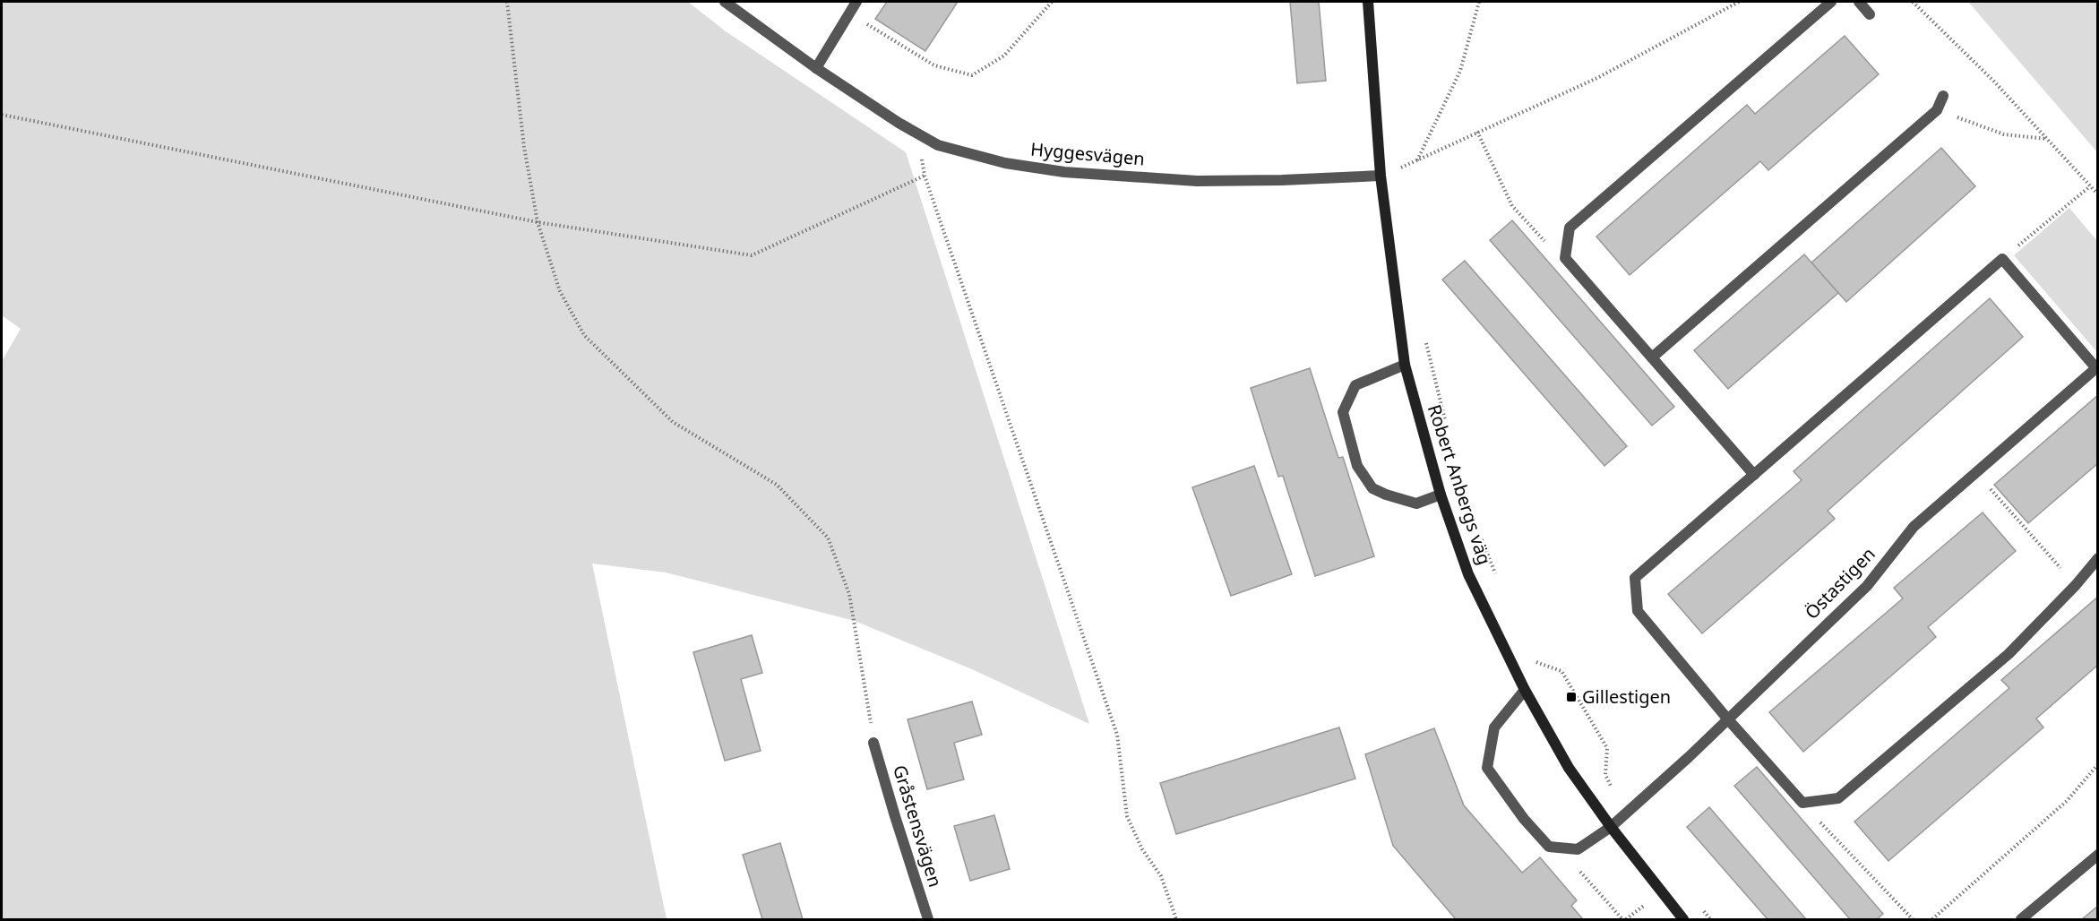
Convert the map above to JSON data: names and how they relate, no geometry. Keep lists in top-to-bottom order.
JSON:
{
  "streets": {
    "street": [
      "Hyggesvägen",
      "Robert Anbergs väg",
      "Östastigen",
      "Gråstensvägen"
    ]
  },
  "crossings": [
    ["Hyggesvägen", "Robert Anbergs väg"],
    ["Robert Anbergs väg", "Östastigen"]
  ],
  "places": {
    "transit": ["Gillestigen"]
  }
}
